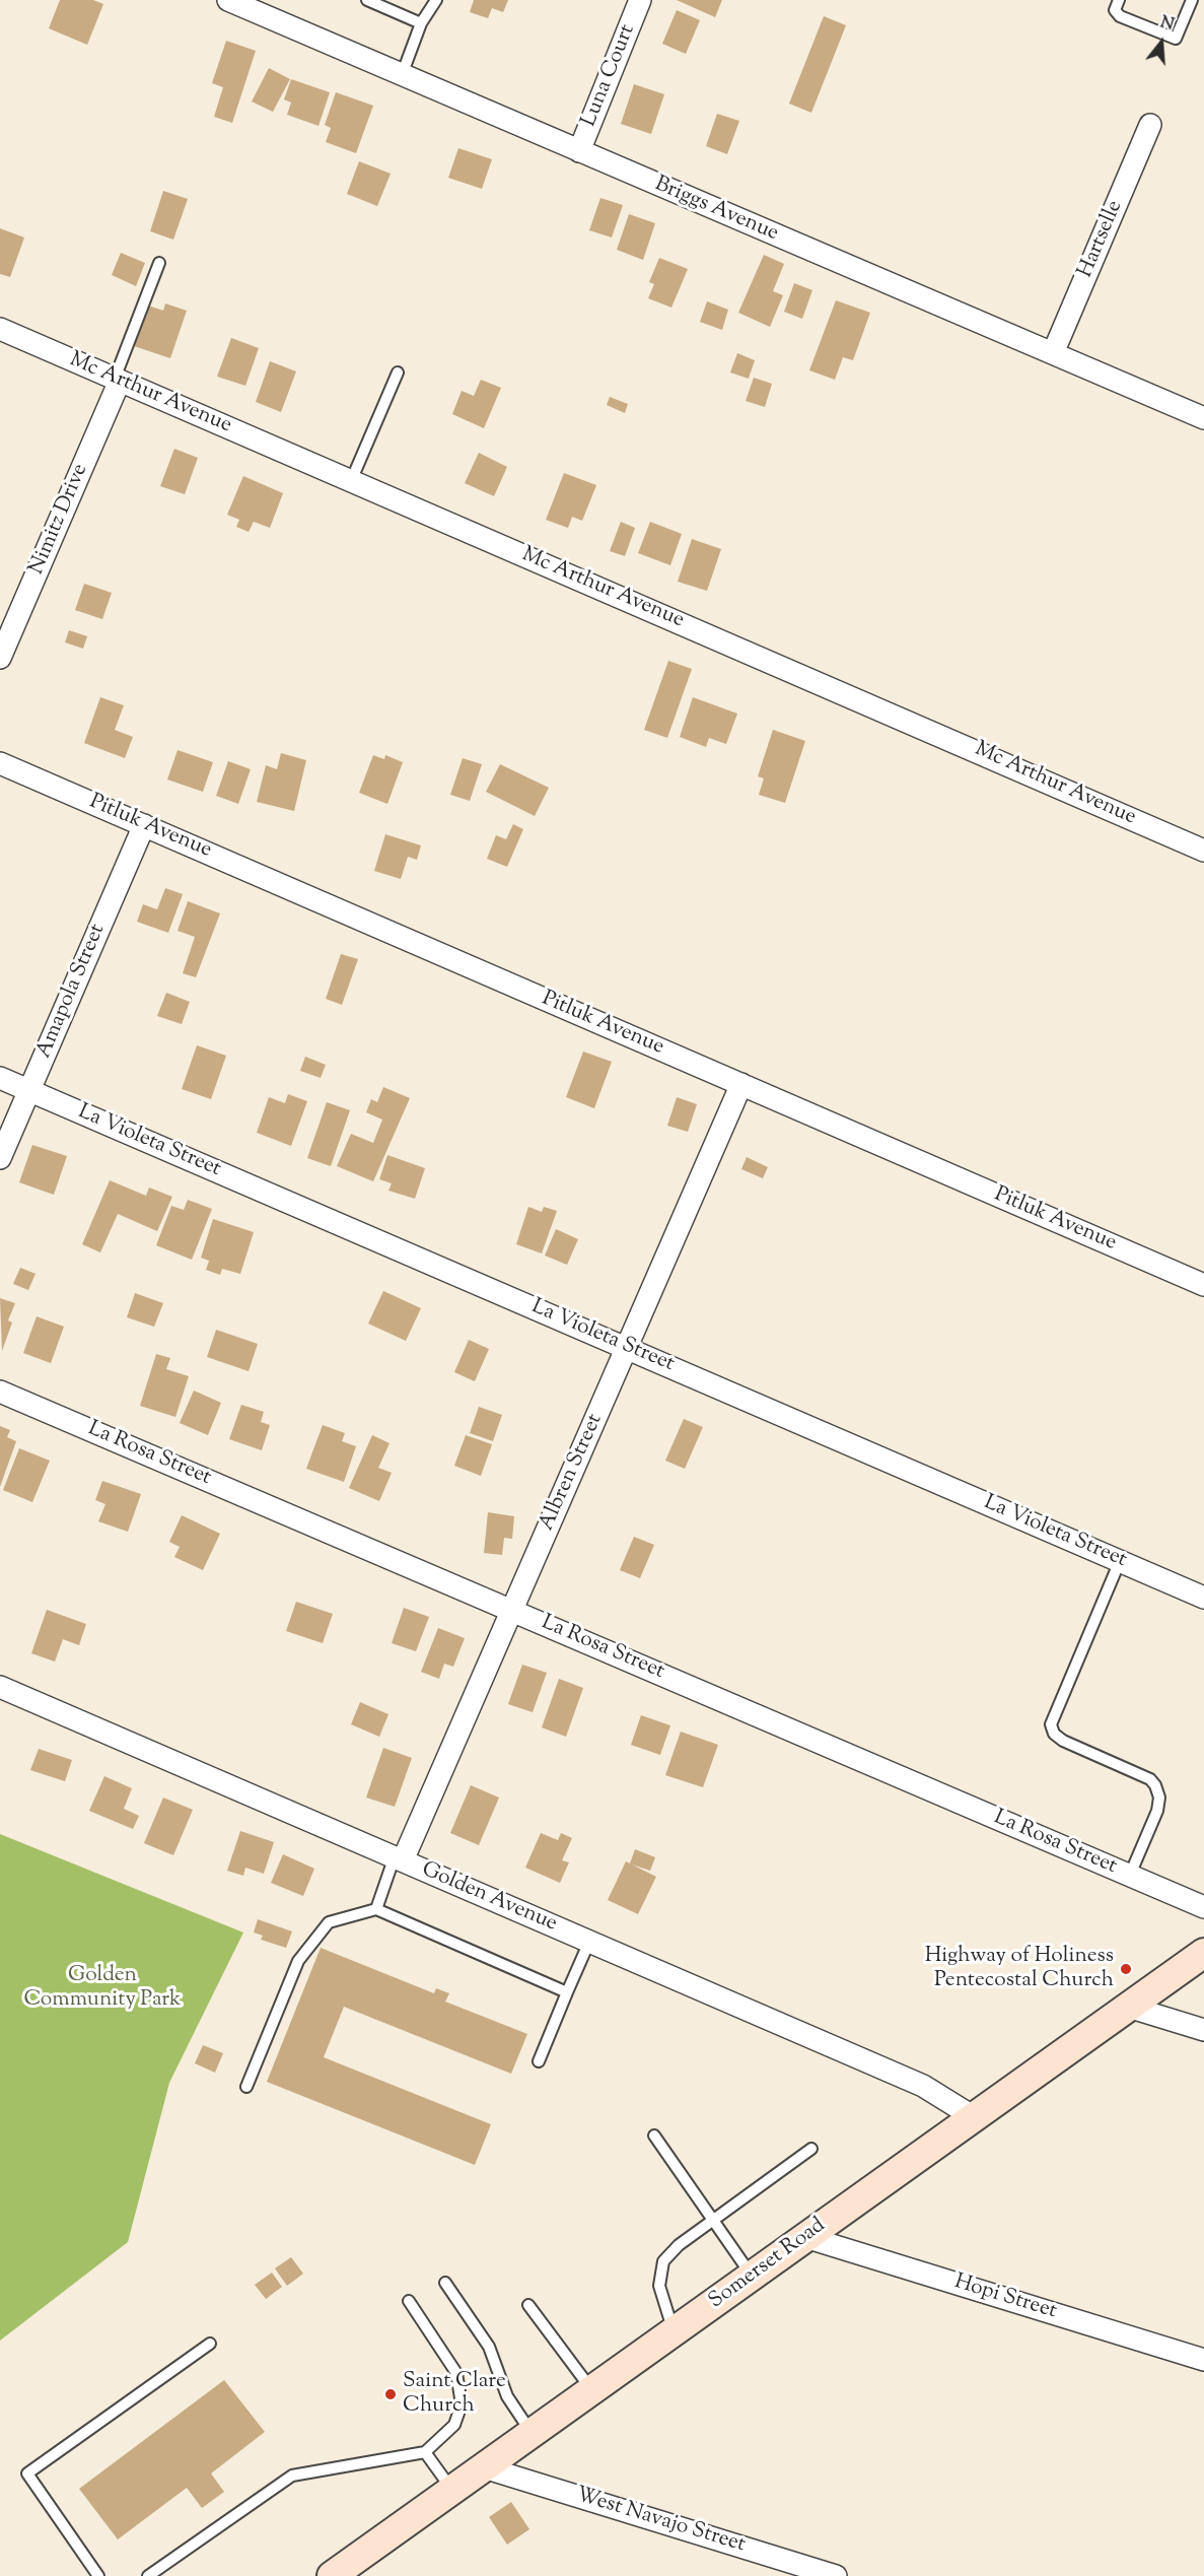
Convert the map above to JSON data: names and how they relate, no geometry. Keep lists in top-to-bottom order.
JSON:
{
  "streets": {
    "main road": ["Somerset Road"],
    "street": [
      "Luna Court",
      "Briggs Avenue",
      "Hartselle",
      "Mc Arthur Avenue",
      "Nimitz Drive",
      "Pitluk Avenue",
      "Amapola Street",
      "La Violeta Street",
      "La Rosa Street",
      "Albren Street",
      "Golden Avenue",
      "Hopi Street",
      "West Navajo Street"
    ]
  },
  "crossings": [
    ["Luna Court", "Briggs Avenue"],
    ["Briggs Avenue", "Hartselle"],
    ["Mc Arthur Avenue", "Nimitz Drive"],
    ["Pitluk Avenue", "Amapola Street"],
    ["Pitluk Avenue", "Albren Street"],
    ["Amapola Street", "La Violeta Street"],
    ["La Violeta Street", "Albren Street"],
    ["La Rosa Street", "Albren Street"],
    ["Albren Street", "Golden Avenue"],
    ["Golden Avenue", "Somerset Road"],
    ["Somerset Road", "Hopi Street"],
    ["Somerset Road", "West Navajo Street"]
  ],
  "parks": ["Golden Community Park"],
  "places": ["Highway of Holiness Pentecostal Church", "Saint Clare Church"],
  "north": "top"
}
